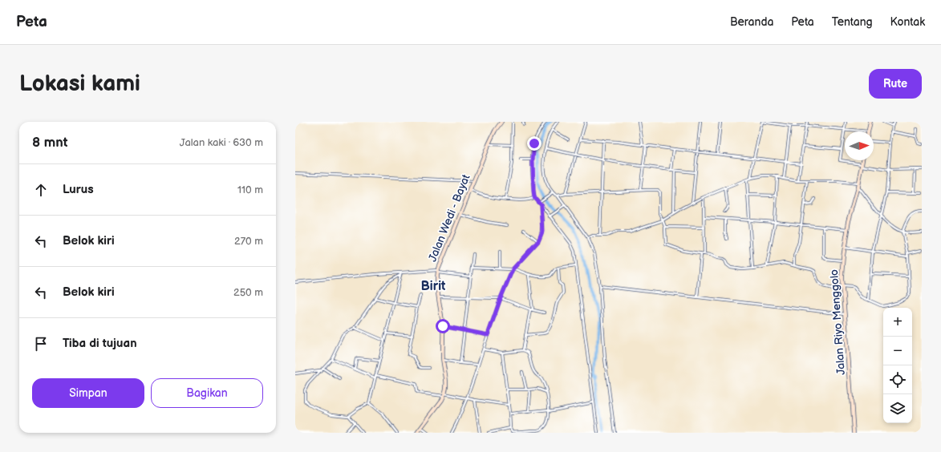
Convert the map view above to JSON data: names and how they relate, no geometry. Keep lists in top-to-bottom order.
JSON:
{
  "streets": {
    "main road": ["Jalan Wedi - Bayat", "Jalan Riyo Menggolo"]
  },
  "districts": ["Birit"],
  "north": "right",
  "page": {
    "header": "Peta",
    "nav": [
      "Beranda",
      "Peta",
      "Tentang",
      "Kontak"
    ],
    "buttons": [
      "Rute",
      ["Simpan", "Bagikan"]
    ],
    "title": "Lokasi kami",
    "heading": ["8 mnt", "Jalan kaki · 630 m"],
    "list": [
      ["Lurus", "110 m"],
      ["Belok kiri", "270 m"],
      ["Belok kiri", "250 m"],
      "Tiba di tujuan"
    ],
    "map_buttons": ["+", "−"]
  }
}
